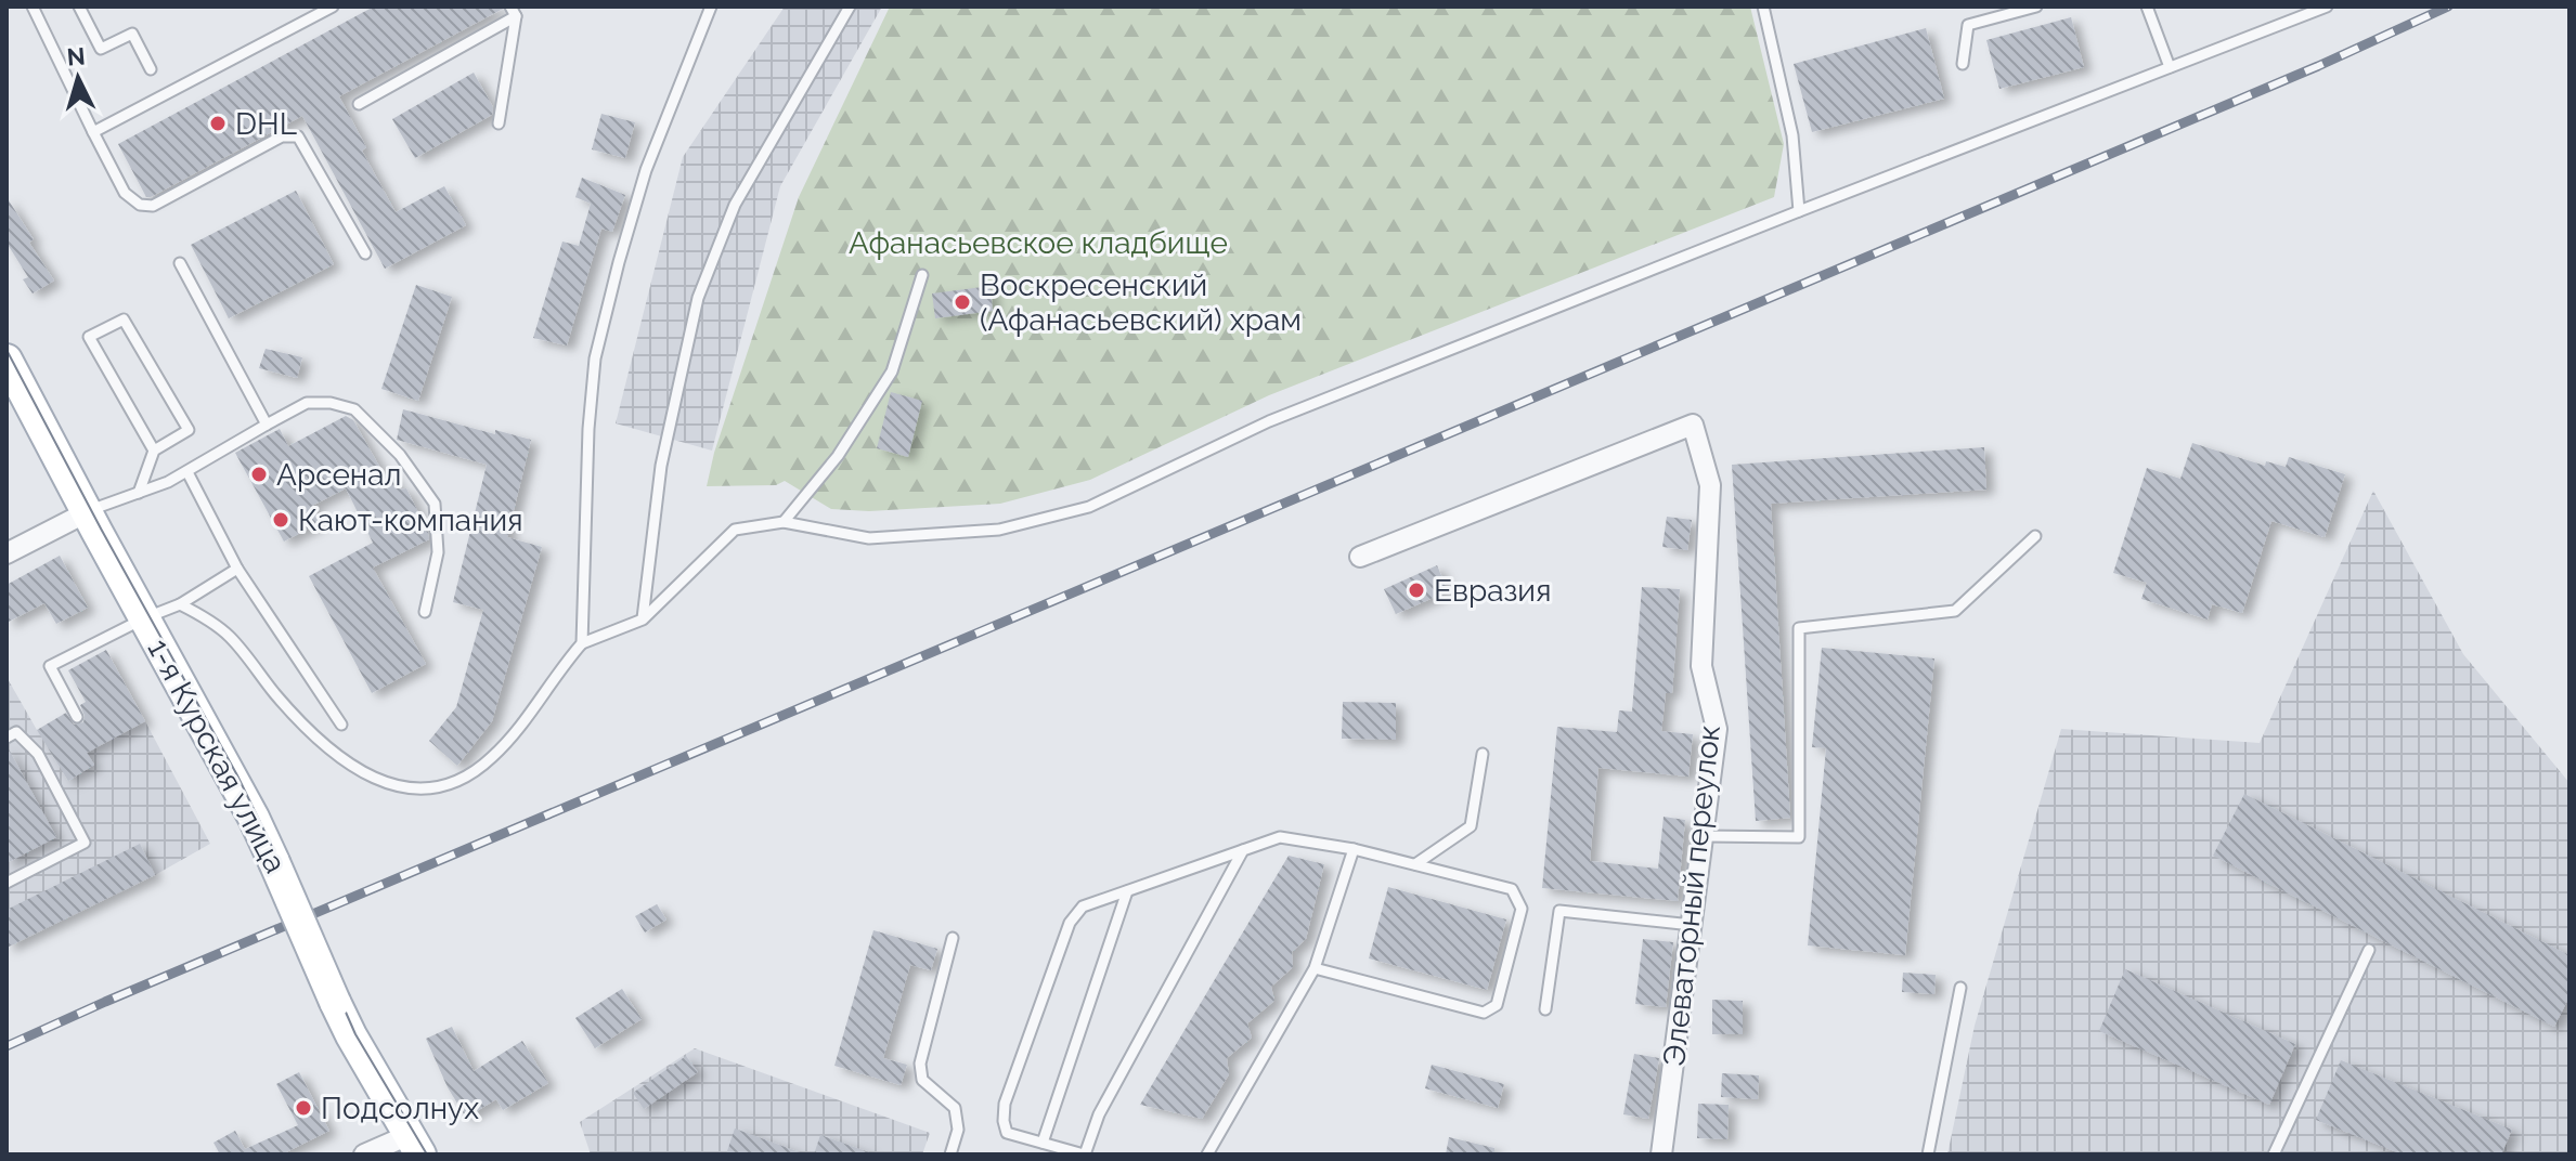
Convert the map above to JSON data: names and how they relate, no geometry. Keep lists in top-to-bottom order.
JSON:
{
  "streets": {
    "main road": ["1-я Курская улица"],
    "street": ["Элеваторный переулок"]
  },
  "parks": ["Афанасьевское кладбище"],
  "places": [
    "DHL",
    "Воскресенский (Афанасьевский) храм",
    "Арсенал",
    "Кают-компания",
    "Евразия",
    "Подсолнух"
  ],
  "north": "top"
}
